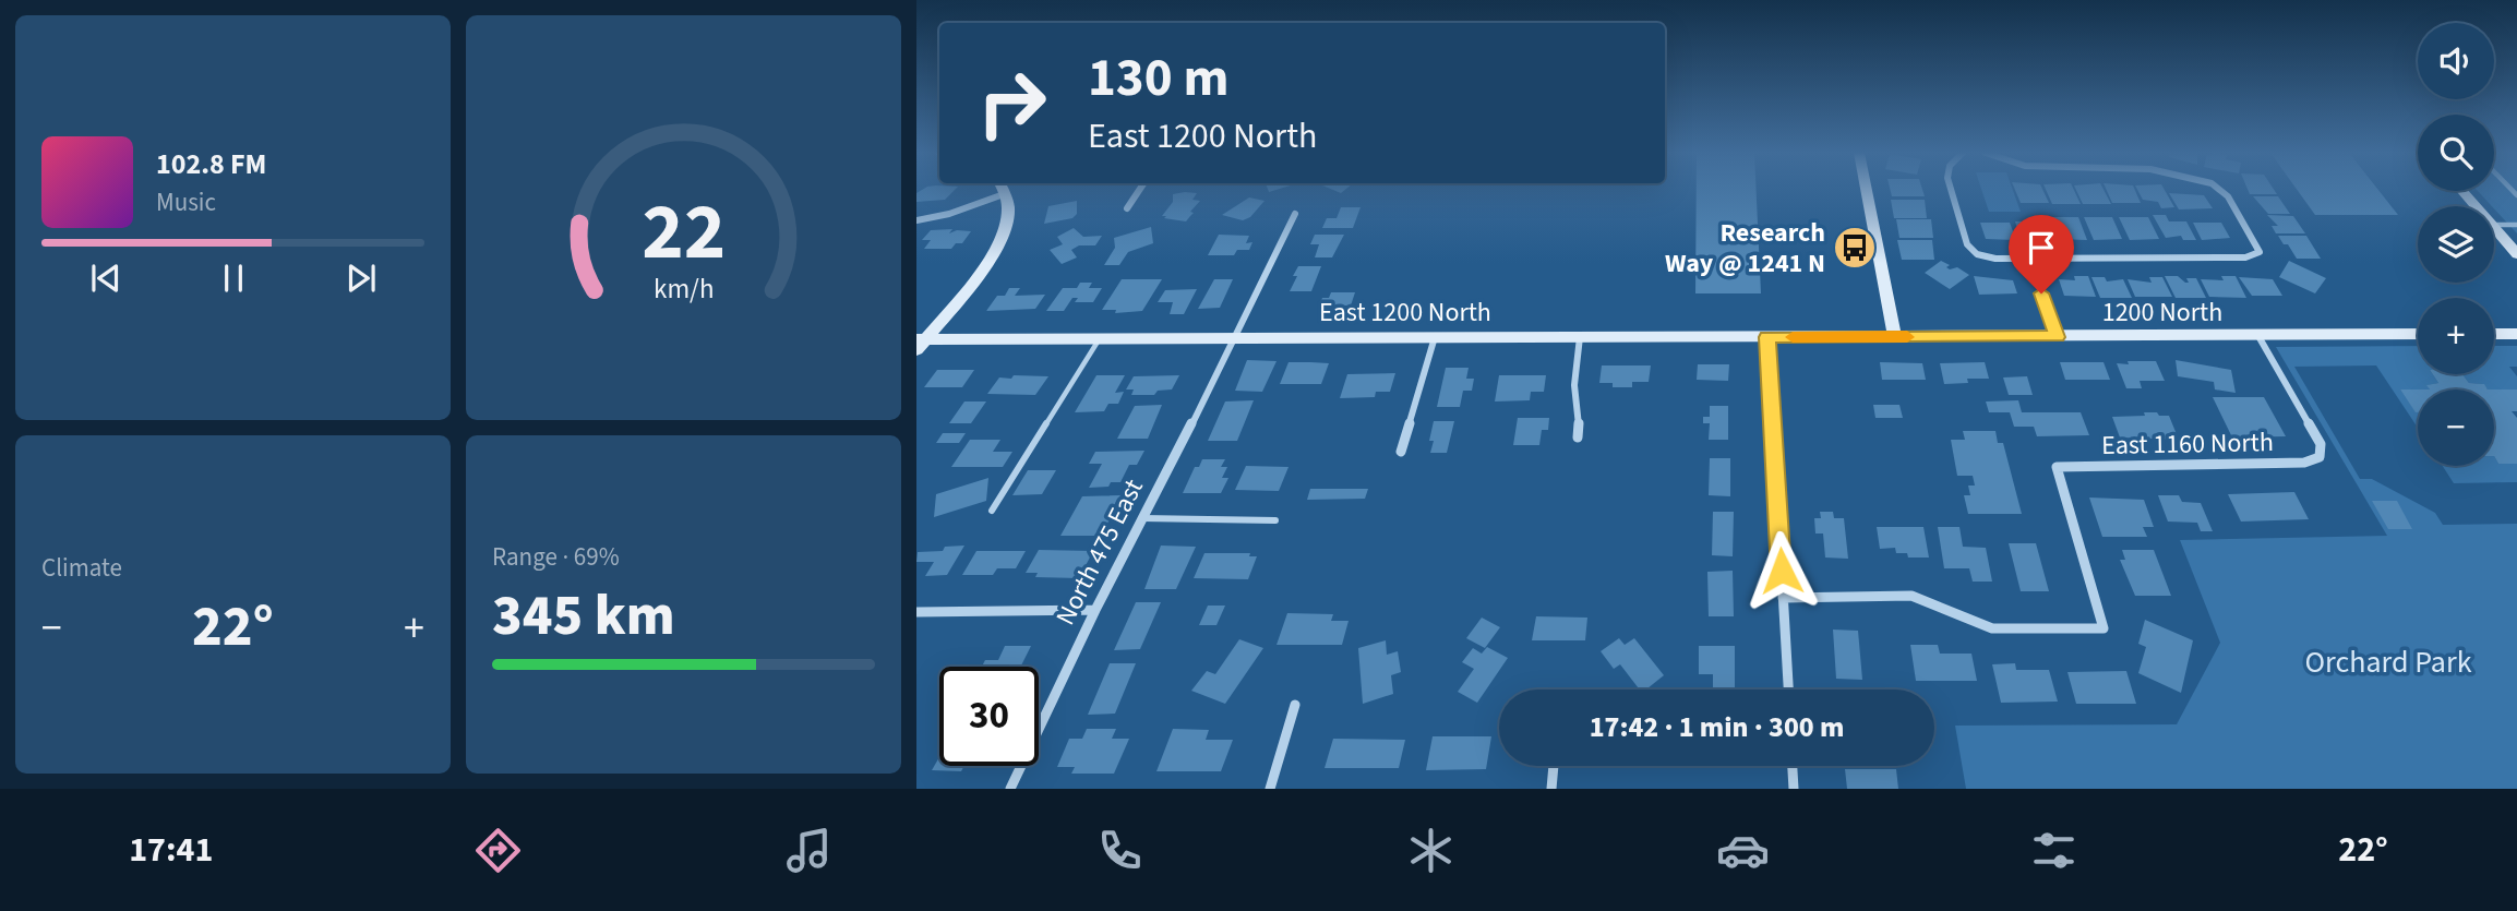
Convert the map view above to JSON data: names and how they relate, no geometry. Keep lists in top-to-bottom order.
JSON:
{
  "streets": {
    "street": [
      "East 1200 North",
      "1200 North",
      "East 1160 North",
      "North 475 East"
    ]
  },
  "crossings": [
    ["East 1200 North", "1200 North"],
    ["East 1200 North", "North 475 East"],
    ["1200 North", "East 1160 North"]
  ],
  "parks": ["Orchard Park"],
  "places": {
    "bus stop": ["Research Way @ 1241 N"]
  },
  "page": {
    "map_buttons": ["+", "−"],
    "turn": ["130 m", "East 1200 North"],
    "song": ["102.8 FM", "Music"],
    "tile": [
      "Climate",
      ["Range · 69%", "345 km"]
    ],
    "heat": ["−", "22°", "+"],
    "limit": "30",
    "trip": "17:42 · 1 min · 300 m",
    "tabs": ["17:41", "22°"],
    "gauge": ["22", "km/h"]
  }
}
